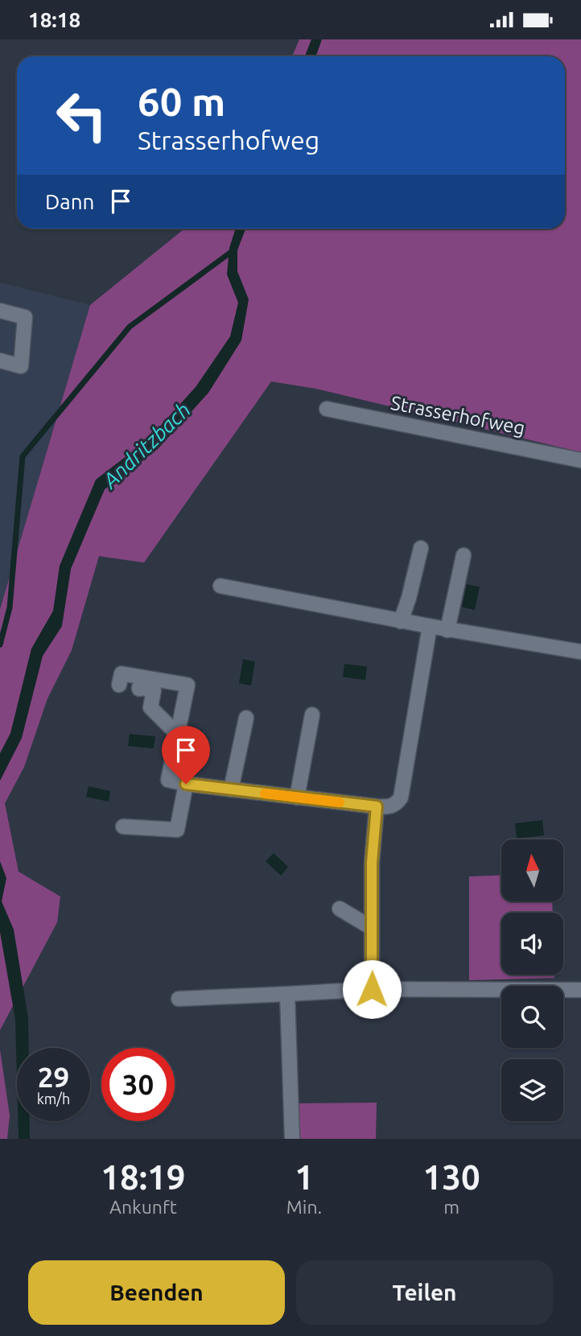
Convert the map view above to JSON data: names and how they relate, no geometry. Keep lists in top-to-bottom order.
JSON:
{
  "streets": {
    "street": ["Strasserhofweg"]
  },
  "water": ["Andritzbach"],
  "north": "top",
  "page": {
    "status": "18:18",
    "turn": ["60 m", "Strasserhofweg"],
    "then": "Dann",
    "speed": "29 km/h",
    "limit": "30",
    "eta": [
      "18:19",
      "Ankunft",
      "1",
      "Min.",
      "130",
      "m"
    ],
    "buttons": ["Beenden", "Teilen"]
  }
}
